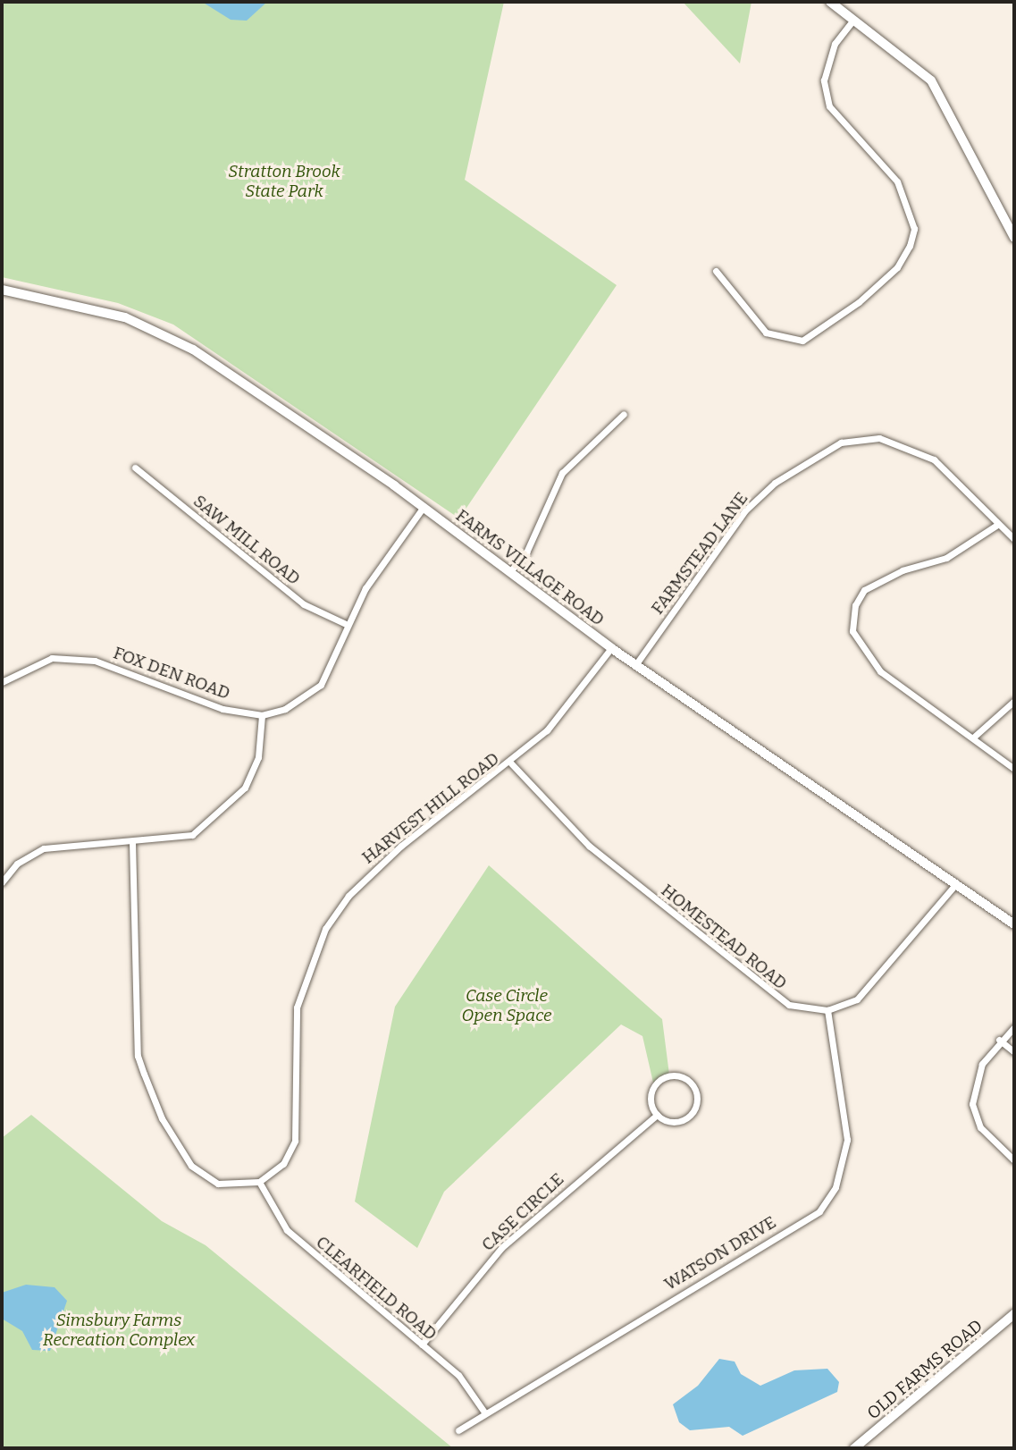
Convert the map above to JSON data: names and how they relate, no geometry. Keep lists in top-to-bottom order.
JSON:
{
  "streets": {
    "main road": ["FARMS VILLAGE ROAD", "OLD FARMS ROAD"],
    "street": [
      "SAW MILL ROAD",
      "FARMSTEAD LANE",
      "FOX DEN ROAD",
      "HARVEST HILL ROAD",
      "HOMESTEAD ROAD",
      "CASE CIRCLE",
      "WATSON DRIVE",
      "CLEARFIELD ROAD"
    ]
  },
  "crossings": [
    ["FARMSTEAD LANE", "FARMS VILLAGE ROAD"],
    ["FARMS VILLAGE ROAD", "HARVEST HILL ROAD"],
    ["HARVEST HILL ROAD", "HOMESTEAD ROAD"],
    ["HARVEST HILL ROAD", "CLEARFIELD ROAD"],
    ["HOMESTEAD ROAD", "WATSON DRIVE"],
    ["CASE CIRCLE", "CLEARFIELD ROAD"],
    ["WATSON DRIVE", "CLEARFIELD ROAD"]
  ],
  "parks": ["Stratton Brook State Park", "Case Circle Open Space", "Simsbury Farms Recreation Complex"]
}
